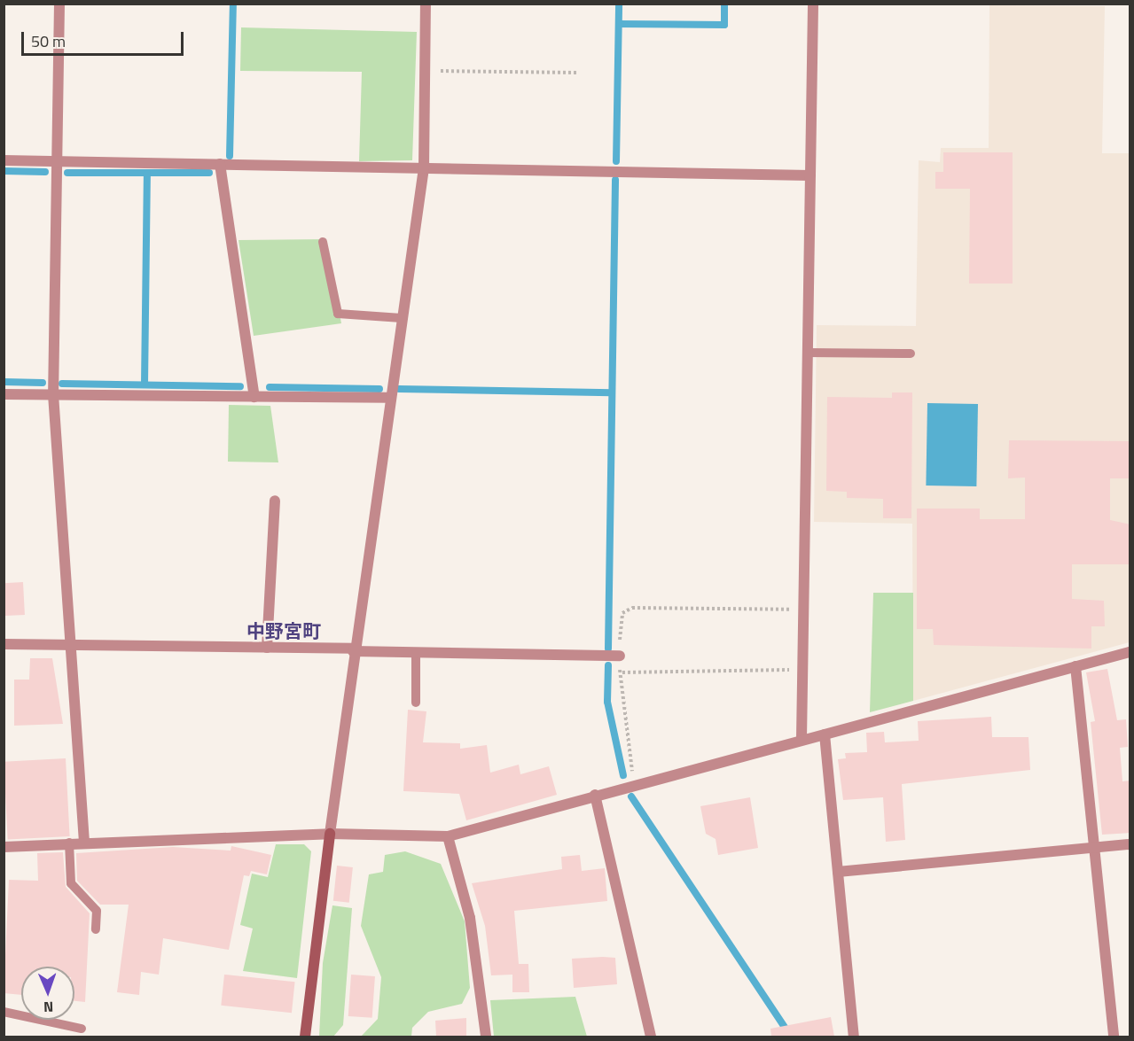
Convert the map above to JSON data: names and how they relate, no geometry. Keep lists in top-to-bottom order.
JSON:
{
  "districts": ["中野宮町"],
  "scale_bar": "50 m",
  "north": "bottom"
}
